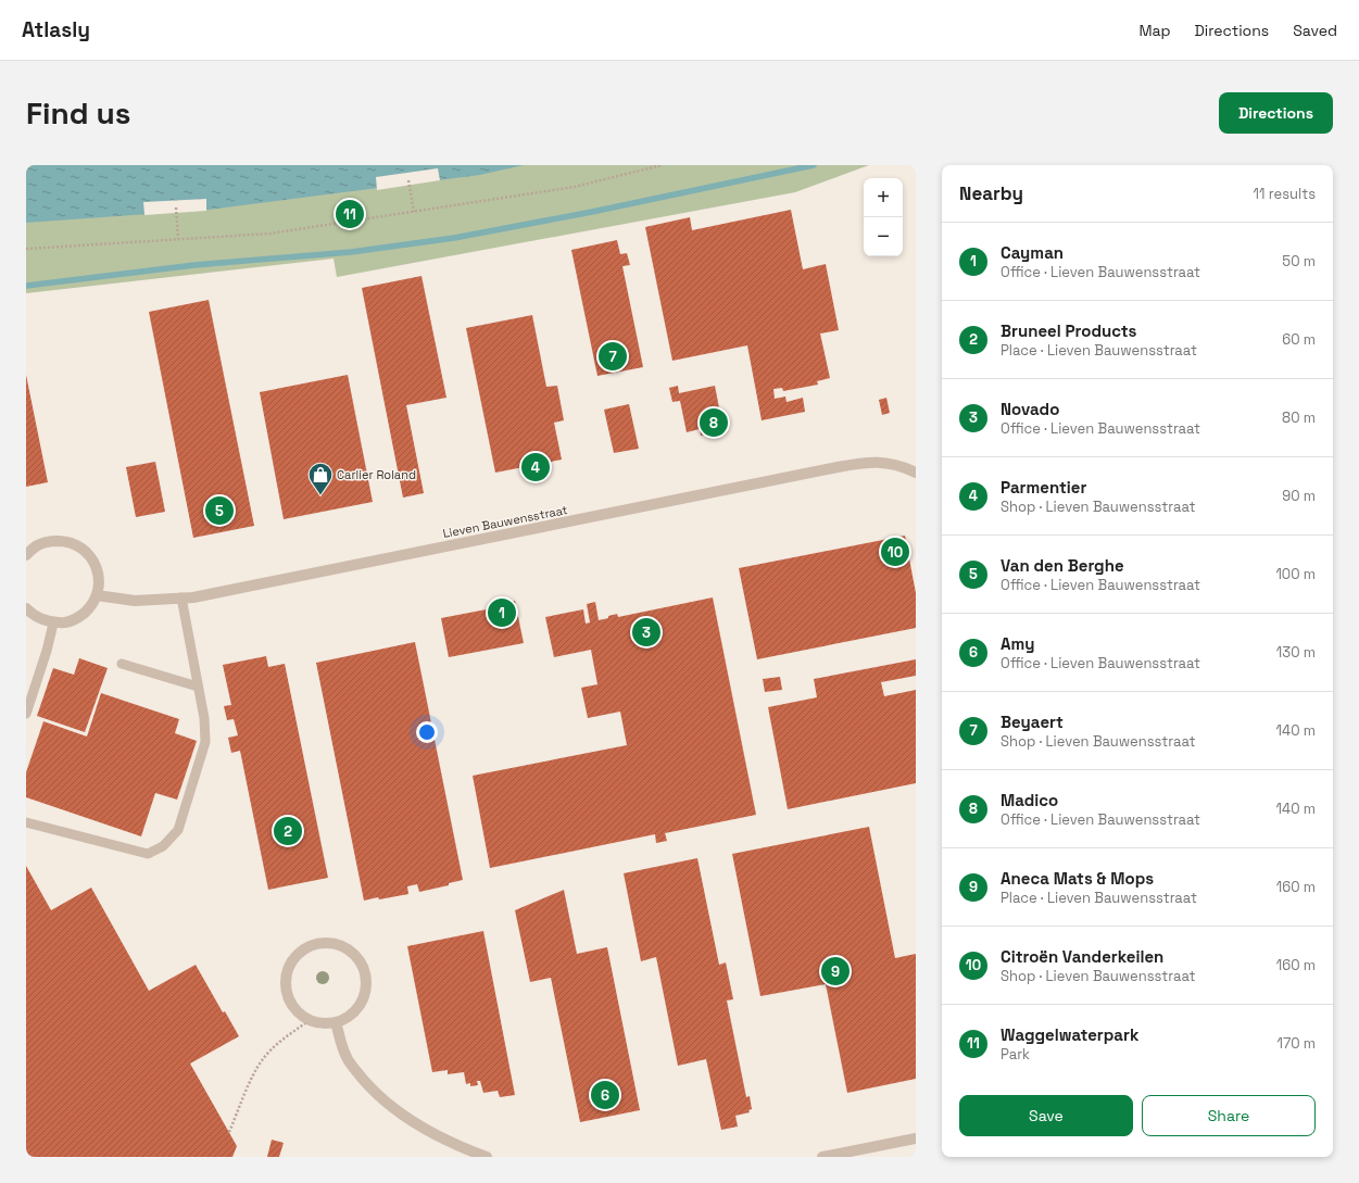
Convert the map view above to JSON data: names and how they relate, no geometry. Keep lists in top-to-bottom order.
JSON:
{
  "streets": {
    "street": ["Lieven Bauwensstraat"]
  },
  "places": {
    "shop": ["Carlier Roland"]
  },
  "page": {
    "header": "Atlasly",
    "nav": ["Map", "Directions", "Saved"],
    "buttons": [
      "Directions",
      ["Save", "Share"]
    ],
    "title": "Find us",
    "heading": ["Nearby", "11 results"],
    "map_buttons": ["+", "−"],
    "pins": [
      "11",
      "7",
      "8",
      "4",
      "5",
      "10",
      "1",
      "3",
      "2",
      "9",
      "6"
    ],
    "list": [
      {
        "mark": "1",
        "name": "Cayman",
        "note": "Office · Lieven Bauwensstraat",
        "value": "50 m"
      },
      {
        "mark": "2",
        "name": "Bruneel Products",
        "note": "Place · Lieven Bauwensstraat",
        "value": "60 m"
      },
      {
        "mark": "3",
        "name": "Novado",
        "note": "Office · Lieven Bauwensstraat",
        "value": "80 m"
      },
      {
        "mark": "4",
        "name": "Parmentier",
        "note": "Shop · Lieven Bauwensstraat",
        "value": "90 m"
      },
      {
        "mark": "5",
        "name": "Van den Berghe",
        "note": "Office · Lieven Bauwensstraat",
        "value": "100 m"
      },
      {
        "mark": "6",
        "name": "Amy",
        "note": "Office · Lieven Bauwensstraat",
        "value": "130 m"
      },
      {
        "mark": "7",
        "name": "Beyaert",
        "note": "Shop · Lieven Bauwensstraat",
        "value": "140 m"
      },
      {
        "mark": "8",
        "name": "Madico",
        "note": "Office · Lieven Bauwensstraat",
        "value": "140 m"
      },
      {
        "mark": "9",
        "name": "Aneca Mats & Mops",
        "note": "Place · Lieven Bauwensstraat",
        "value": "160 m"
      },
      {
        "mark": "10",
        "name": "Citroën Vanderkeilen",
        "note": "Shop · Lieven Bauwensstraat",
        "value": "160 m"
      },
      {
        "mark": "11",
        "name": "Waggelwaterpark",
        "note": "Park",
        "value": "170 m"
      }
    ]
  }
}
